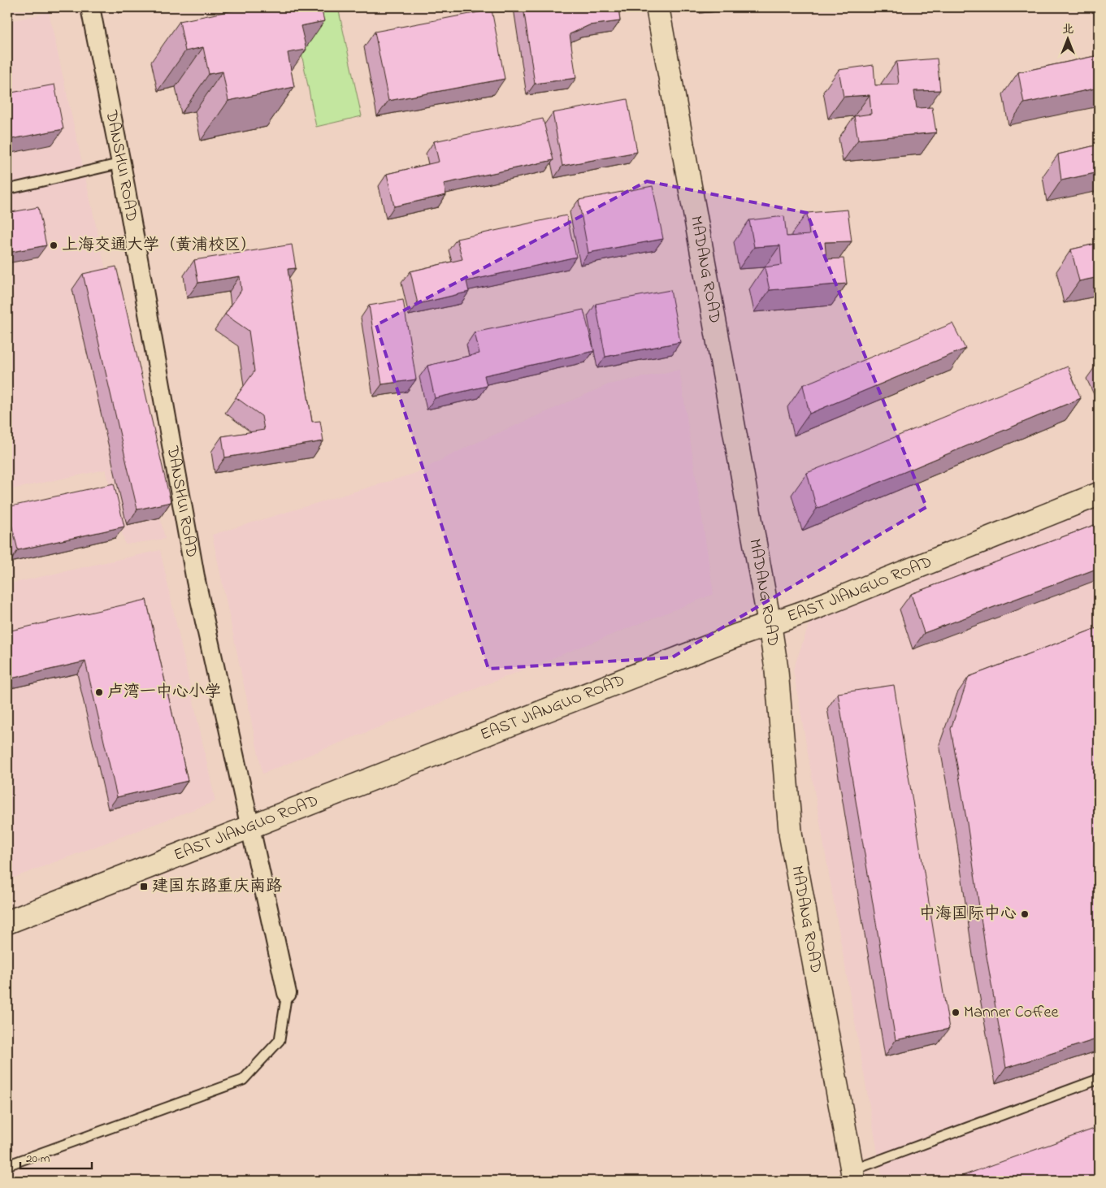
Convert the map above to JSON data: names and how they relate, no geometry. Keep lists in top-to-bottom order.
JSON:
{
  "streets": {
    "street": ["DANSHUI ROAD", "MADANG ROAD", "EAST JIANGUO ROAD"]
  },
  "crossings": [
    ["DANSHUI ROAD", "EAST JIANGUO ROAD"],
    ["MADANG ROAD", "EAST JIANGUO ROAD"]
  ],
  "places": {
    "other": [
      "上海交通大学（黄浦校区）",
      "卢湾一中心小学",
      "中海国际中心",
      "Manner Coffee"
    ],
    "transit": ["建国东路重庆南路"]
  },
  "scale_bar": "20 m",
  "north": "top"
}
